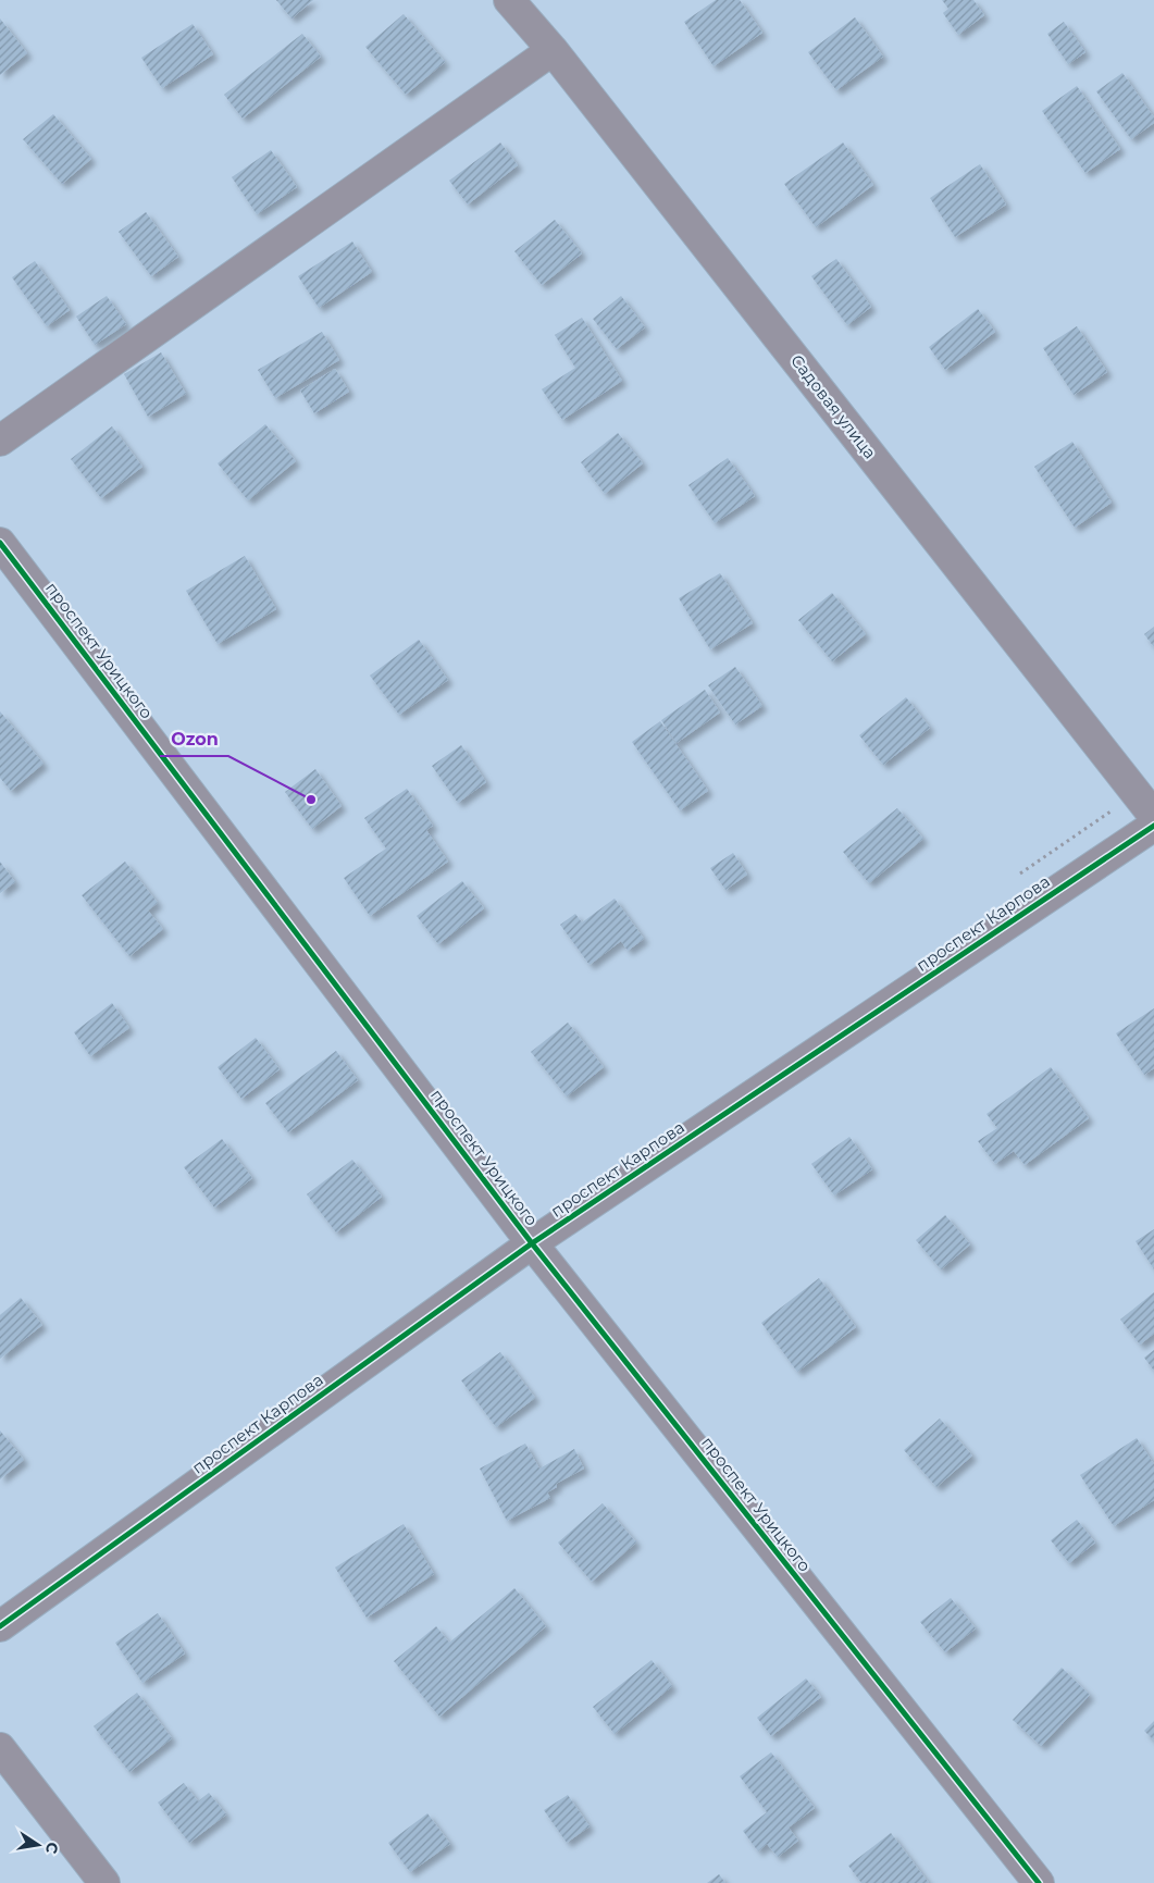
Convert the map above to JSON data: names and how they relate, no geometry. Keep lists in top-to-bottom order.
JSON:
{
  "streets": {
    "street": ["Садовая улица", "проспект Урицкого", "проспект Карпова"]
  },
  "crossings": [
    ["проспект Урицкого", "проспект Карпова"]
  ],
  "places": ["Ozon"],
  "north": "right"
}
